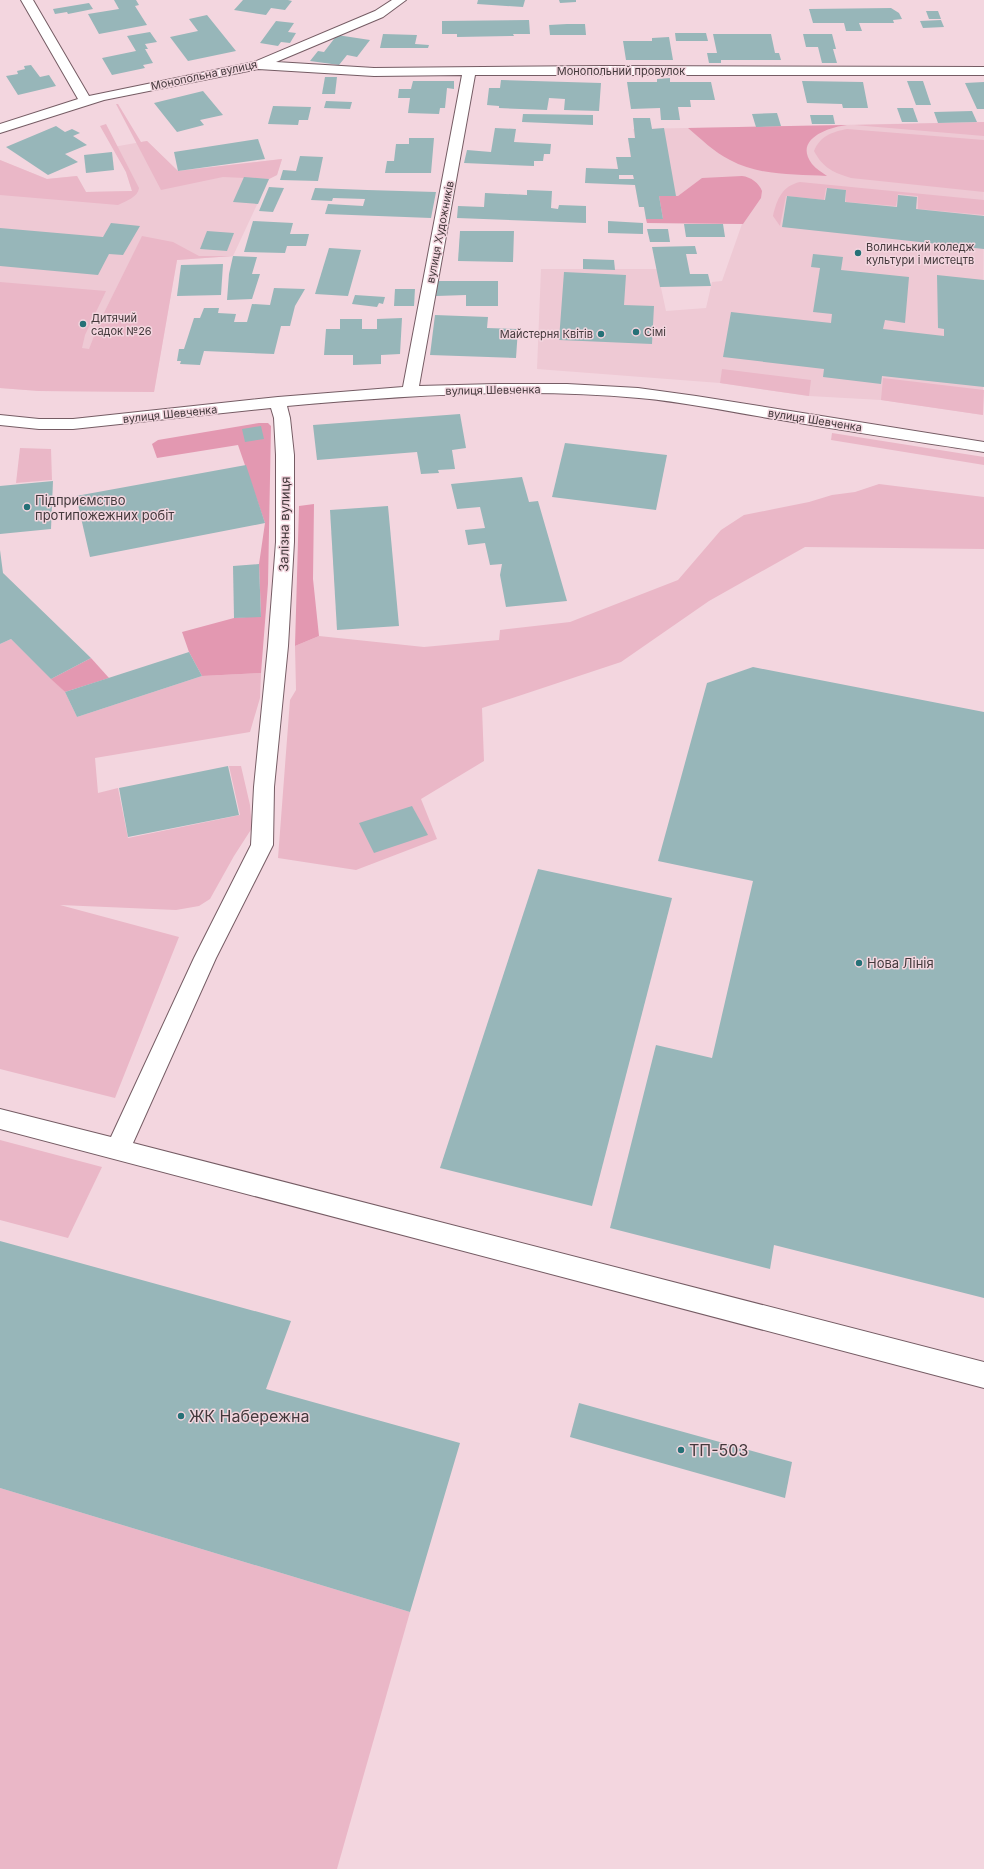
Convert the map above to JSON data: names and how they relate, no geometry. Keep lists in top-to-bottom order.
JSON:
{
  "streets": {
    "street": [
      "Монопольний провулок",
      "Монопольна вулиця",
      "вулиця Художників",
      "вулиця Шевченка",
      "Залізна вулиця"
    ]
  },
  "crossings": [
    ["Монопольний провулок", "Монопольна вулиця"],
    ["Монопольний провулок", "вулиця Художників"],
    ["вулиця Художників", "вулиця Шевченка"],
    ["вулиця Шевченка", "Залізна вулиця"]
  ],
  "places": [
    "Волинський коледж культури і мистецтв",
    "Дитячий садок №26",
    "Сімі",
    "Майстерня Квітів",
    "Підприємство протипожежних робіт",
    "Нова Лінія",
    "ЖК Набережна",
    "ТП-503"
  ]
}
